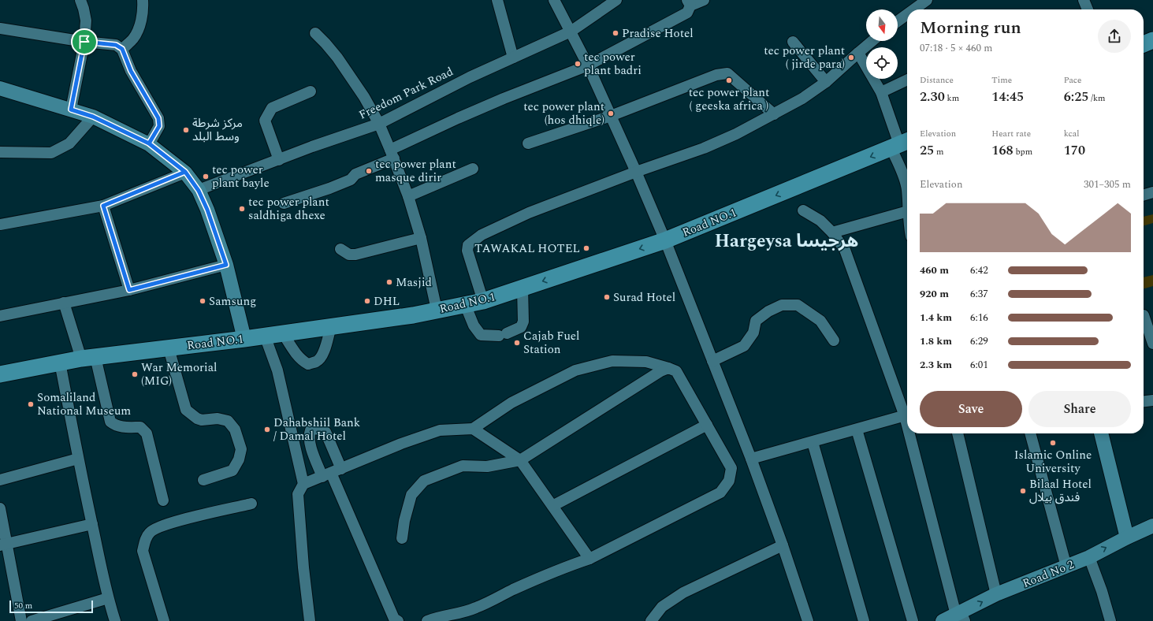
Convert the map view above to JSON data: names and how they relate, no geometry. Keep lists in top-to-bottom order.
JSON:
{
  "streets": {
    "highway": ["Road NO.1"],
    "main road": ["Road No 2"],
    "street": ["Freedom Park Road"]
  },
  "one_way": ["Road NO.1", "Road No 2"],
  "districts": ["Hargeysa هرجيسا"],
  "places": [
    "Pradise Hotel",
    "tec power plant ( jirde para)",
    "tec power plant badri",
    "tec power plant ( geeska africa )",
    "tec power plant (hos dhiqle)",
    "مركز شرطة وسط البلد",
    "tec power plant masque dirir",
    "tec power plant bayle",
    "tec power plant saldhiga dhexe",
    "TAWAKAL HOTEL",
    "Masjid",
    "Surad Hotel",
    "Samsung",
    "DHL",
    "Cajab Fuel Station",
    "War Memorial (MIG)",
    "Somaliland National Museum",
    "Dahabshiil Bank / Damal Hotel",
    "Islamic Online University",
    "Bilaal Hotel فندق بيلال"
  ],
  "scale_bar": "50 m",
  "north": "bottom",
  "page": {
    "heading": ["Morning run", "07:18 · 5 × 460 m"],
    "stats": [
      ["Distance", "2.30 km"],
      ["Time", "14:45"],
      ["Pace", "6:25 /km"],
      ["Elevation", "25 m"],
      ["Heart rate", "168 bpm"],
      ["kcal", "170"]
    ],
    "chart": ["Elevation", "301–305 m"],
    "list": [
      {
        "name": "460 m",
        "note": "6:42"
      },
      {
        "name": "920 m",
        "note": "6:37"
      },
      {
        "name": "1.4 km",
        "note": "6:16"
      },
      {
        "name": "1.8 km",
        "note": "6:29"
      },
      {
        "name": "2.3 km",
        "note": "6:01"
      }
    ],
    "buttons": ["Save", "Share"],
    "scale": "50 m"
  }
}
